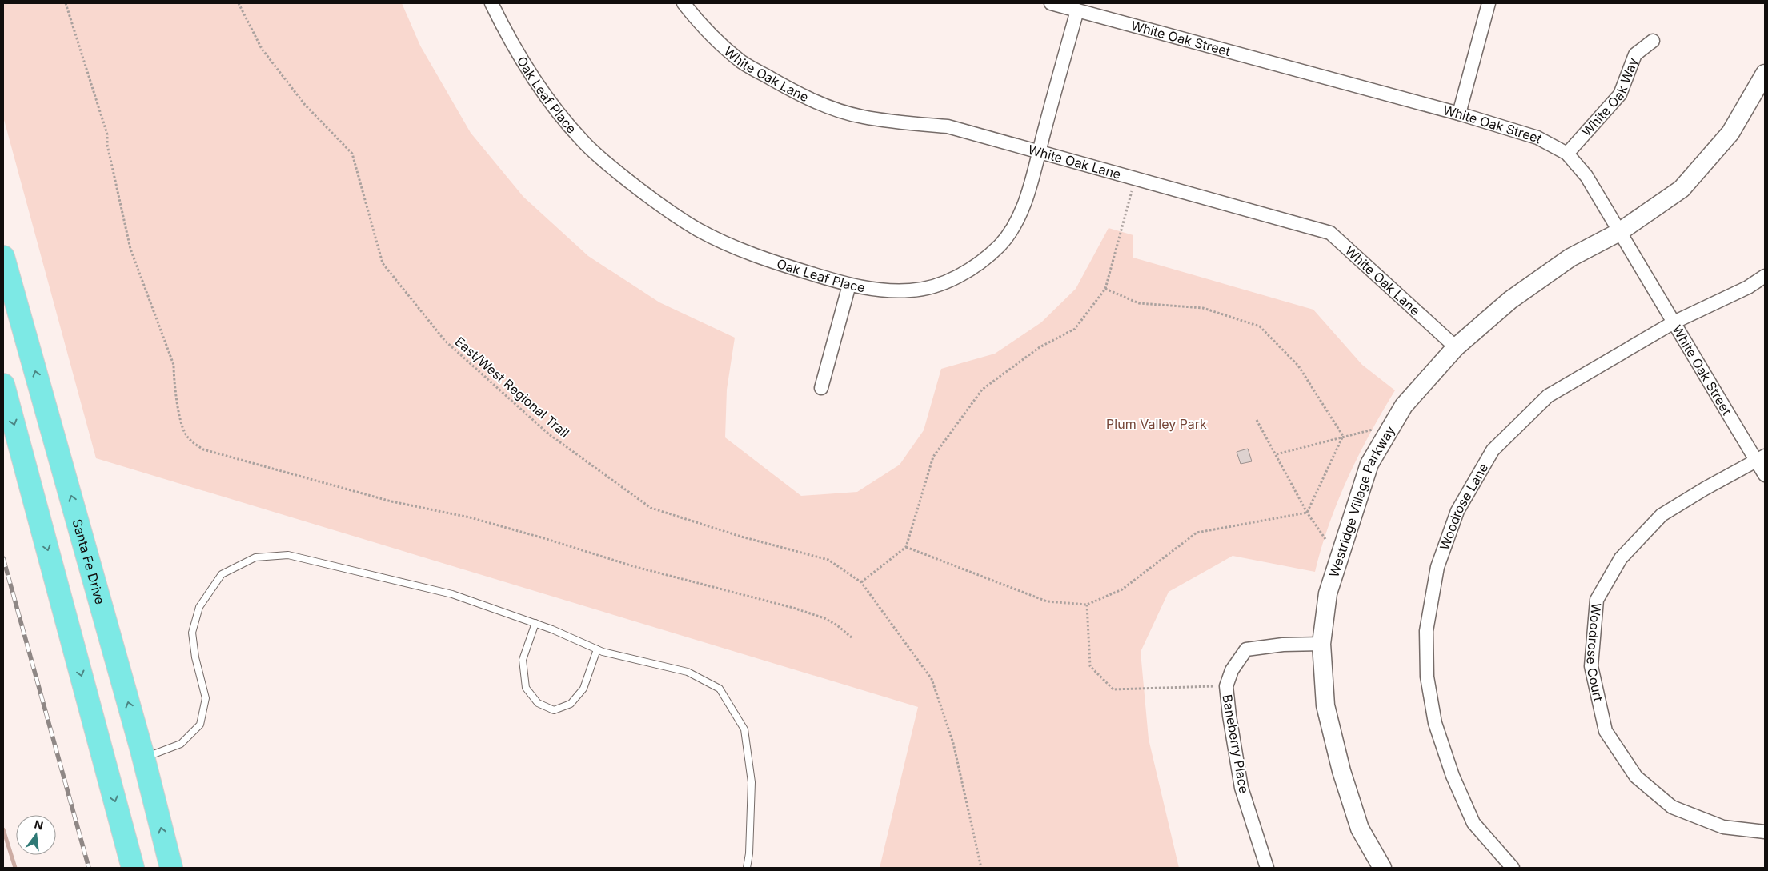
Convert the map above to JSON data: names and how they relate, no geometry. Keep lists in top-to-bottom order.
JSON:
{
  "streets": {
    "highway": ["Santa Fe Drive"],
    "street": [
      "White Oak Street",
      "White Oak Lane",
      "Oak Leaf Place",
      "White Oak Way",
      "Westridge Village Parkway",
      "Woodrose Lane",
      "Woodrose Court",
      "Baneberry Place"
    ],
    "path": ["East/West Regional Trail"]
  },
  "crossings": [
    ["White Oak Street", "Oak Leaf Place"],
    ["White Oak Street", "White Oak Way"],
    ["White Oak Street", "Westridge Village Parkway"],
    ["White Oak Street", "Woodrose Lane"],
    ["White Oak Street", "Woodrose Court"],
    ["White Oak Lane", "Oak Leaf Place"],
    ["White Oak Lane", "Westridge Village Parkway"],
    ["Westridge Village Parkway", "Baneberry Place"]
  ],
  "parks": ["Plum Valley Park"],
  "north": "top"
}
